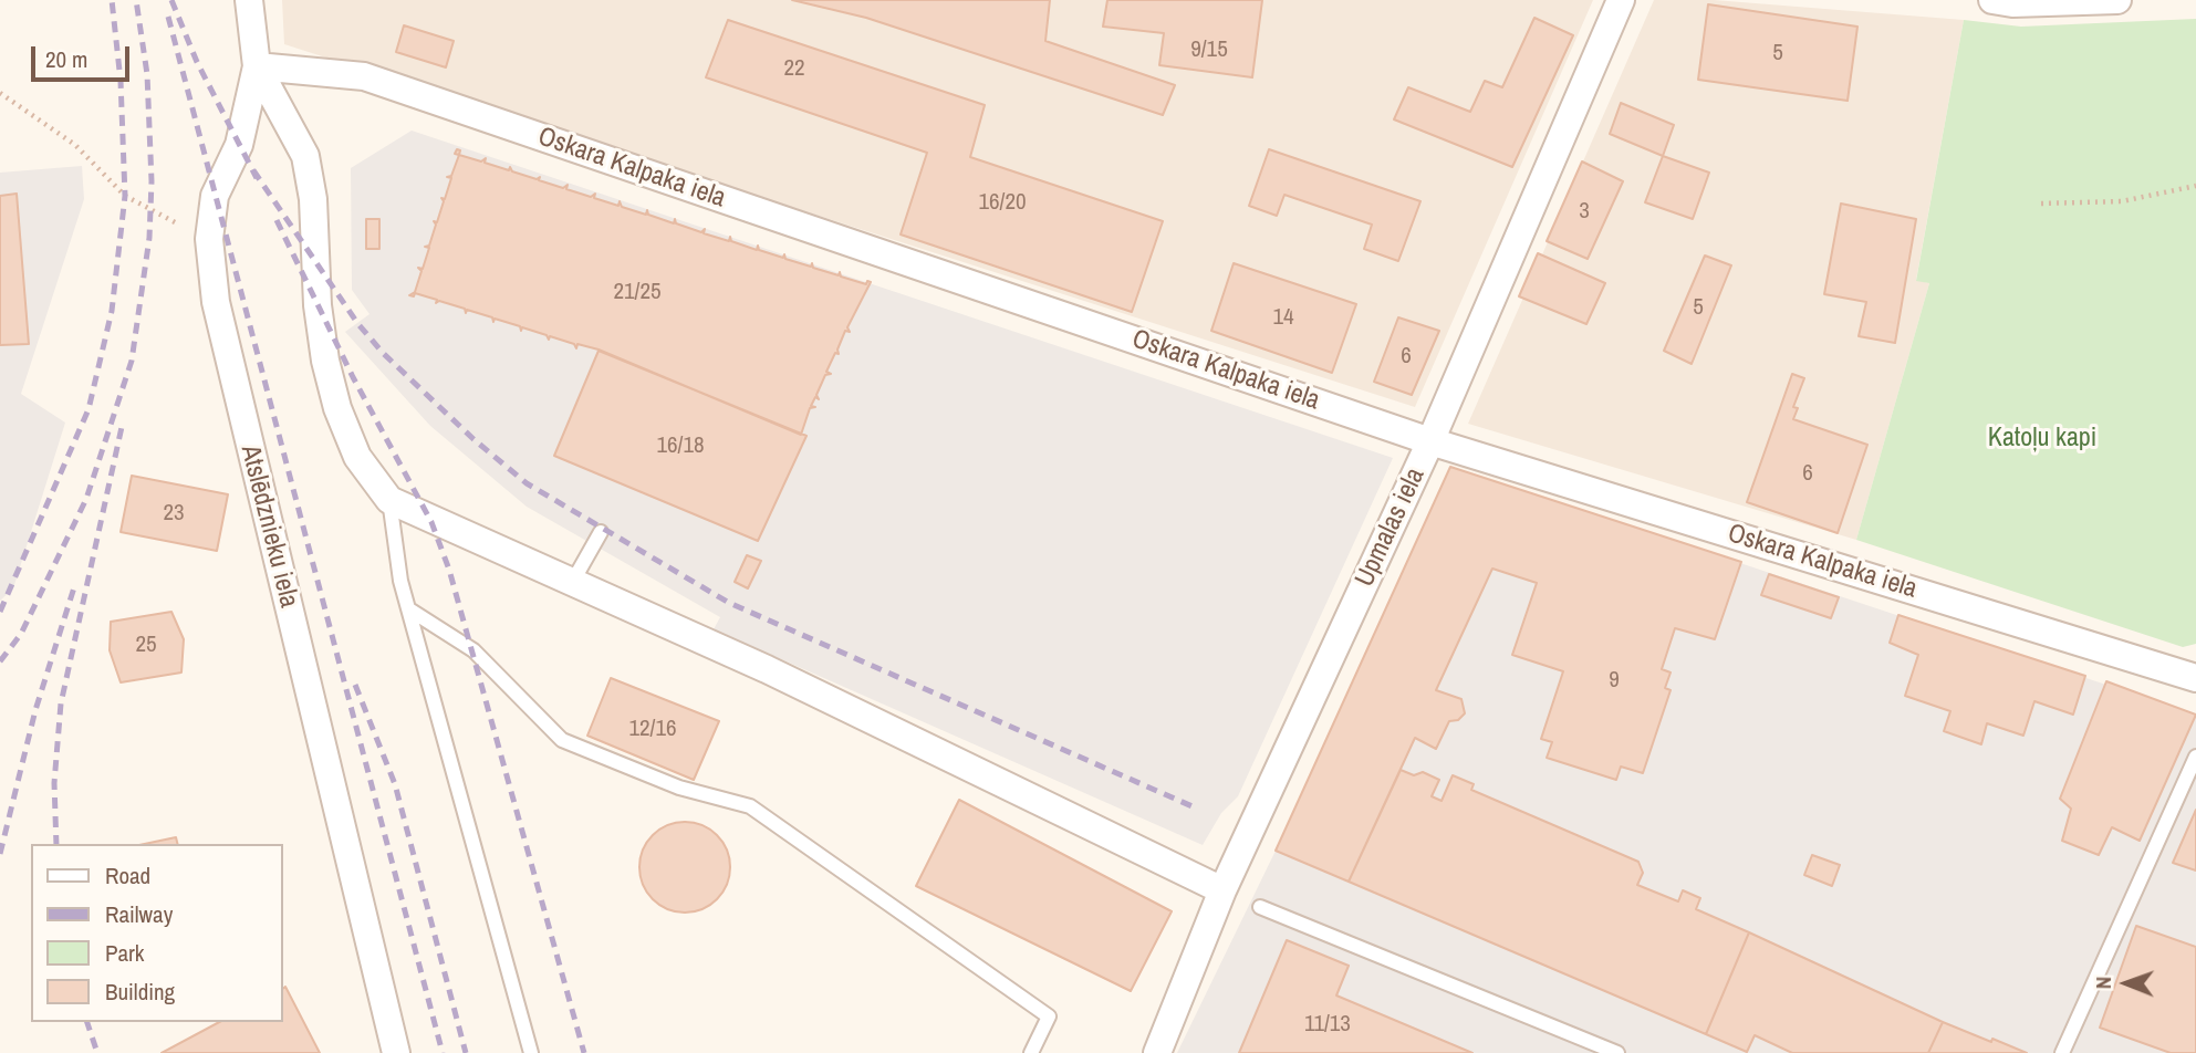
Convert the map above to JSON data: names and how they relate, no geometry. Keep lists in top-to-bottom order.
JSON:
{
  "streets": {
    "street": ["Oskara Kalpaka iela", "Atslēdznieku iela", "Upmalas iela"]
  },
  "crossings": [
    ["Oskara Kalpaka iela", "Atslēdznieku iela"],
    ["Oskara Kalpaka iela", "Upmalas iela"]
  ],
  "parks": ["Katoļu kapi"],
  "house_numbers": [
    "9/15",
    "5",
    "22",
    "16/20",
    "3",
    "21/25",
    "5",
    "14",
    "6",
    "16/18",
    "6",
    "23",
    "25",
    "9",
    "12/16",
    "11/13"
  ],
  "legend": [
    "Road",
    "Railway",
    "Park",
    "Building"
  ],
  "scale_bar": "20 m",
  "north": "left"
}
